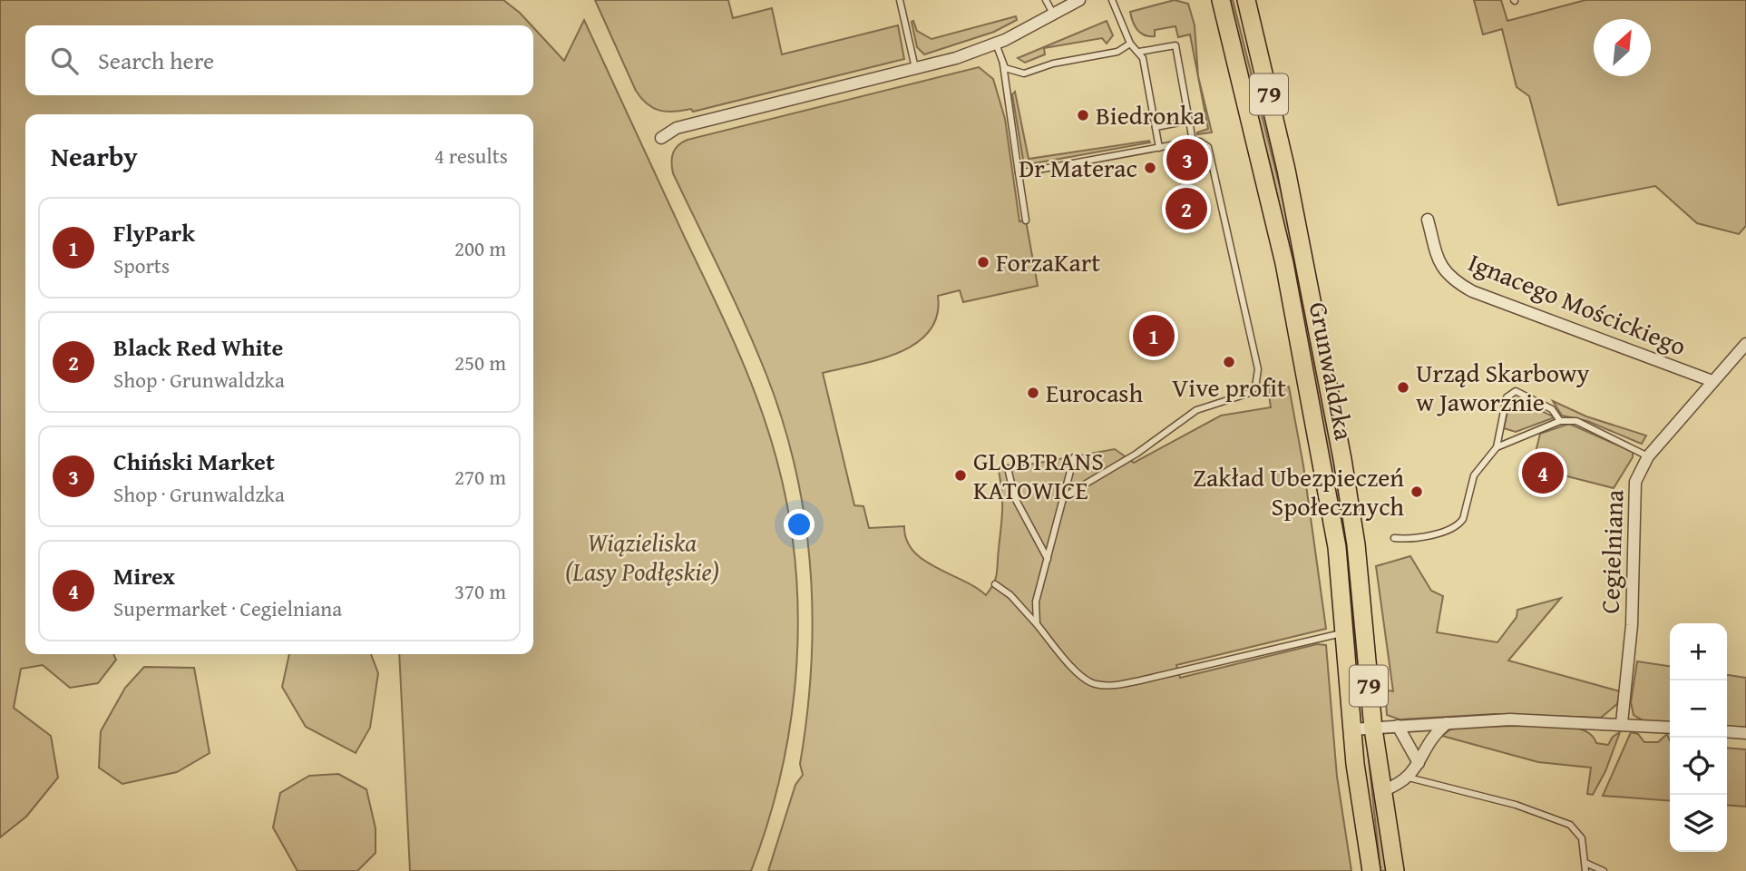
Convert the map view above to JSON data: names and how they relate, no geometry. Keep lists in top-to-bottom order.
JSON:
{
  "streets": {
    "main road": ["79", "Grunwaldzka"],
    "street": ["Ignacego Mościckiego", "Cegielniana"]
  },
  "crossings": [
    ["Ignacego Mościckiego", "Cegielniana"]
  ],
  "parks": ["Wiązieliska (Lasy Podłęskie)"],
  "places": [
    "Biedronka",
    "Dr Materac",
    "ForzaKart",
    "Vive profit",
    "Urząd Skarbowy w Jaworznie",
    "Eurocash",
    "GLOBTRANS KATOWICE",
    "Zakład Ubezpieczeń Społecznych"
  ],
  "north": "top right",
  "page": {
    "search": "Search here",
    "heading": ["Nearby", "4 results"],
    "pins": [
      "3",
      "2",
      "1",
      "4"
    ],
    "list": [
      {
        "mark": "1",
        "name": "FlyPark",
        "note": "Sports",
        "value": "200 m"
      },
      {
        "mark": "2",
        "name": "Black Red White",
        "note": "Shop · Grunwaldzka",
        "value": "250 m"
      },
      {
        "mark": "3",
        "name": "Chiński Market",
        "note": "Shop · Grunwaldzka",
        "value": "270 m"
      },
      {
        "mark": "4",
        "name": "Mirex",
        "note": "Supermarket · Cegielniana",
        "value": "370 m"
      }
    ],
    "map_buttons": ["+", "−"]
  }
}
